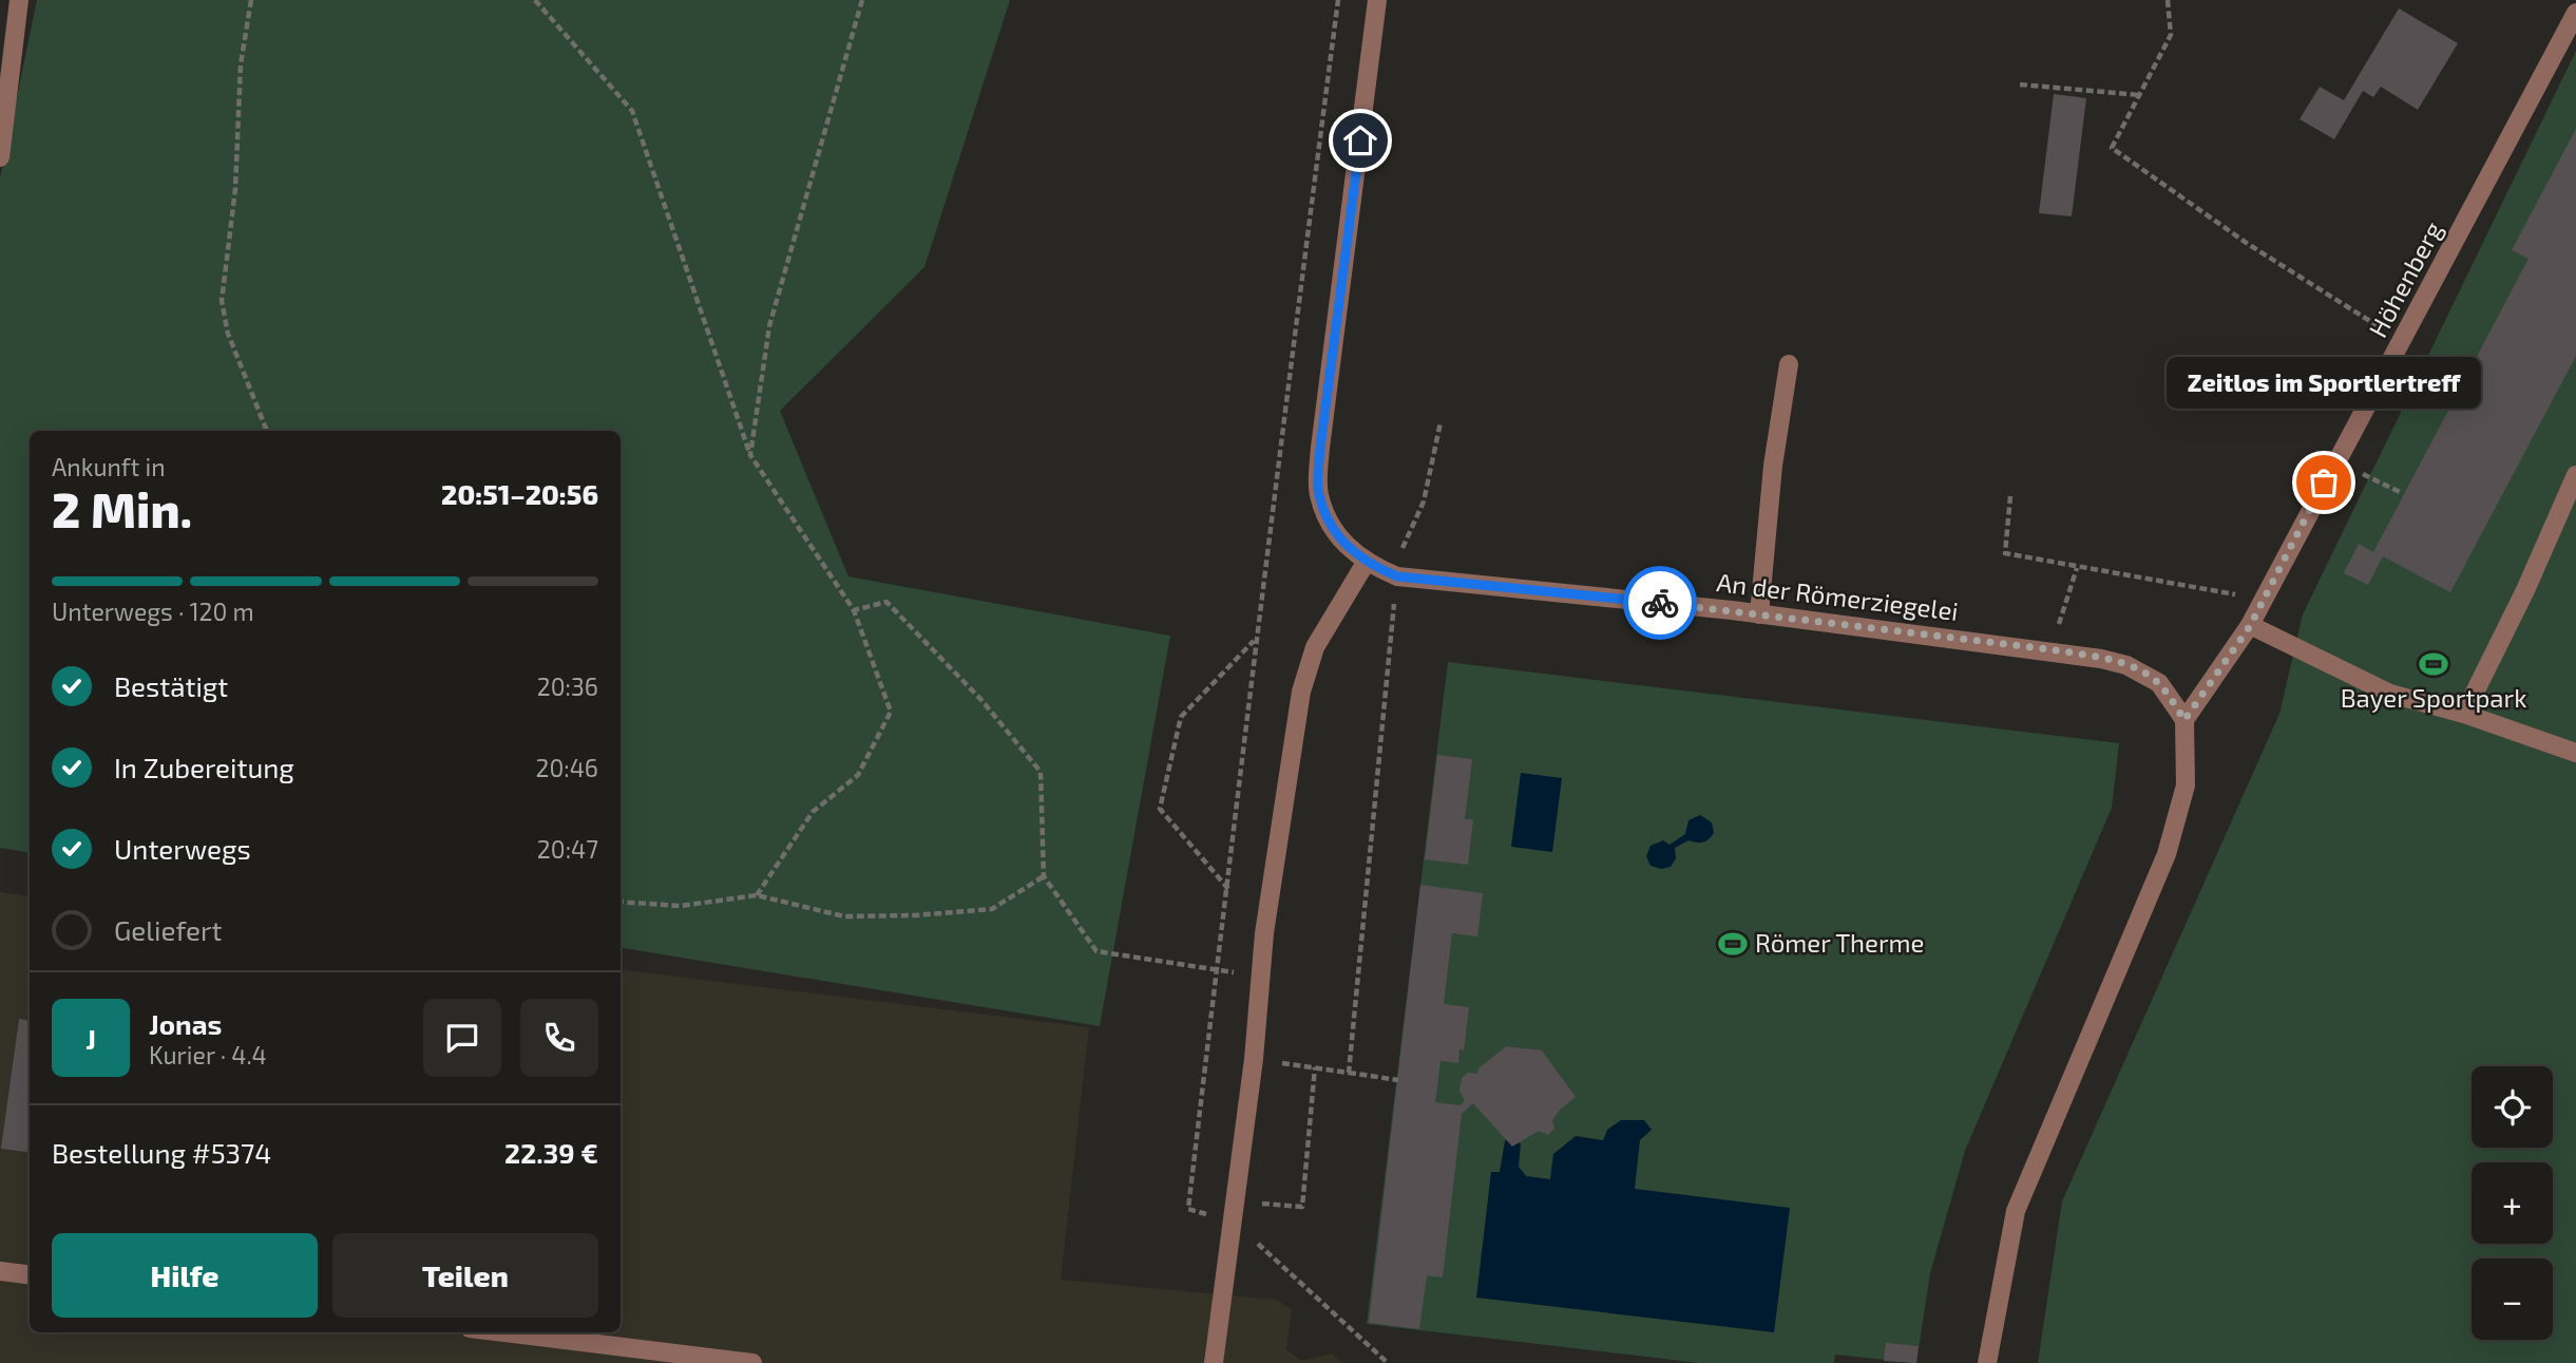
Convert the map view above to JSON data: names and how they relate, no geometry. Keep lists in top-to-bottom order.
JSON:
{
  "streets": {
    "street": ["Höhenberg", "An der Römerziegelei"]
  },
  "crossings": [
    ["Höhenberg", "An der Römerziegelei"]
  ],
  "places": {
    "other": ["Zeitlos im Sportlertreff"],
    "sports": ["Bayer Sportpark", "Römer Therme"]
  },
  "page": {
    "bubble": "Zeitlos im Sportlertreff",
    "heading": ["2 Min.", "Ankunft in", "20:51–20:56"],
    "panel": [
      "Jonas",
      "Kurier · 4.4",
      "Bestellung #5374",
      "22.39 €"
    ],
    "bar": "Unterwegs · 120 m",
    "list": [
      ["Bestätigt", "20:36"],
      ["In Zubereitung", "20:46"],
      ["Unterwegs", "20:47"],
      "Geliefert"
    ],
    "round": "J",
    "map_buttons": ["+", "−"],
    "buttons": ["Hilfe", "Teilen"]
  }
}
